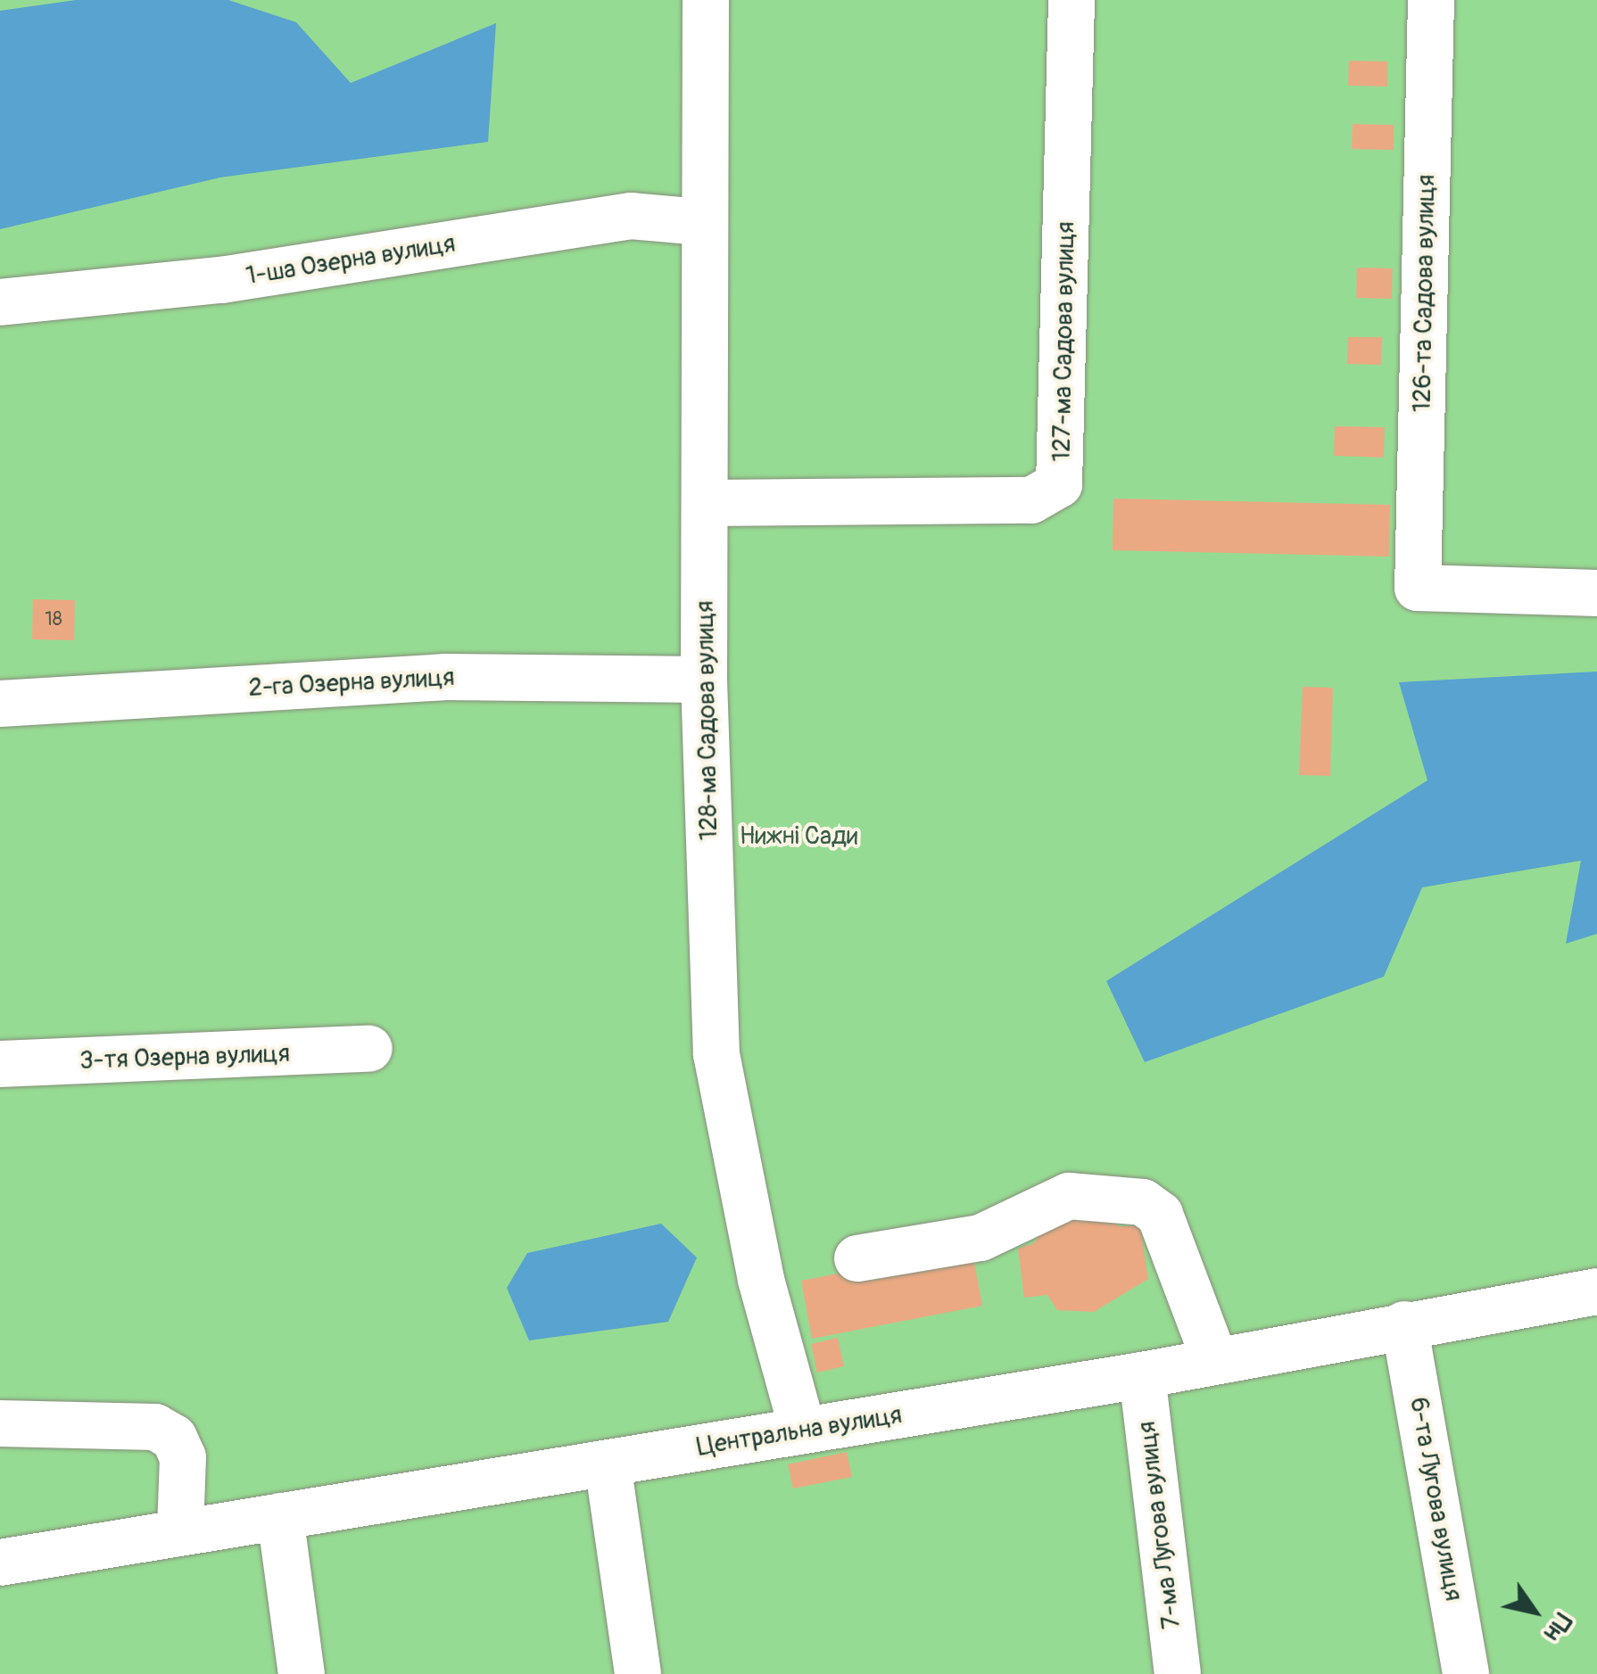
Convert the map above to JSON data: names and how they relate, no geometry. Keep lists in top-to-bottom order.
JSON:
{
  "streets": {
    "street": [
      "1-ша Озерна вулиця",
      "126-та Садова вулиця",
      "127-ма Садова вулиця",
      "2-га Озерна вулиця",
      "128-ма Садова вулиця",
      "3-тя Озерна вулиця",
      "Центральна вулиця",
      "6-та Лугова вулиця",
      "7-ма Лугова вулиця"
    ]
  },
  "crossings": [
    ["1-ша Озерна вулиця", "128-ма Садова вулиця"],
    ["127-ма Садова вулиця", "128-ма Садова вулиця"],
    ["2-га Озерна вулиця", "128-ма Садова вулиця"],
    ["128-ма Садова вулиця", "Центральна вулиця"],
    ["Центральна вулиця", "6-та Лугова вулиця"],
    ["Центральна вулиця", "7-ма Лугова вулиця"]
  ],
  "parks": ["Нижні Сади"],
  "house_numbers": ["18"],
  "north": "bottom right"
}
